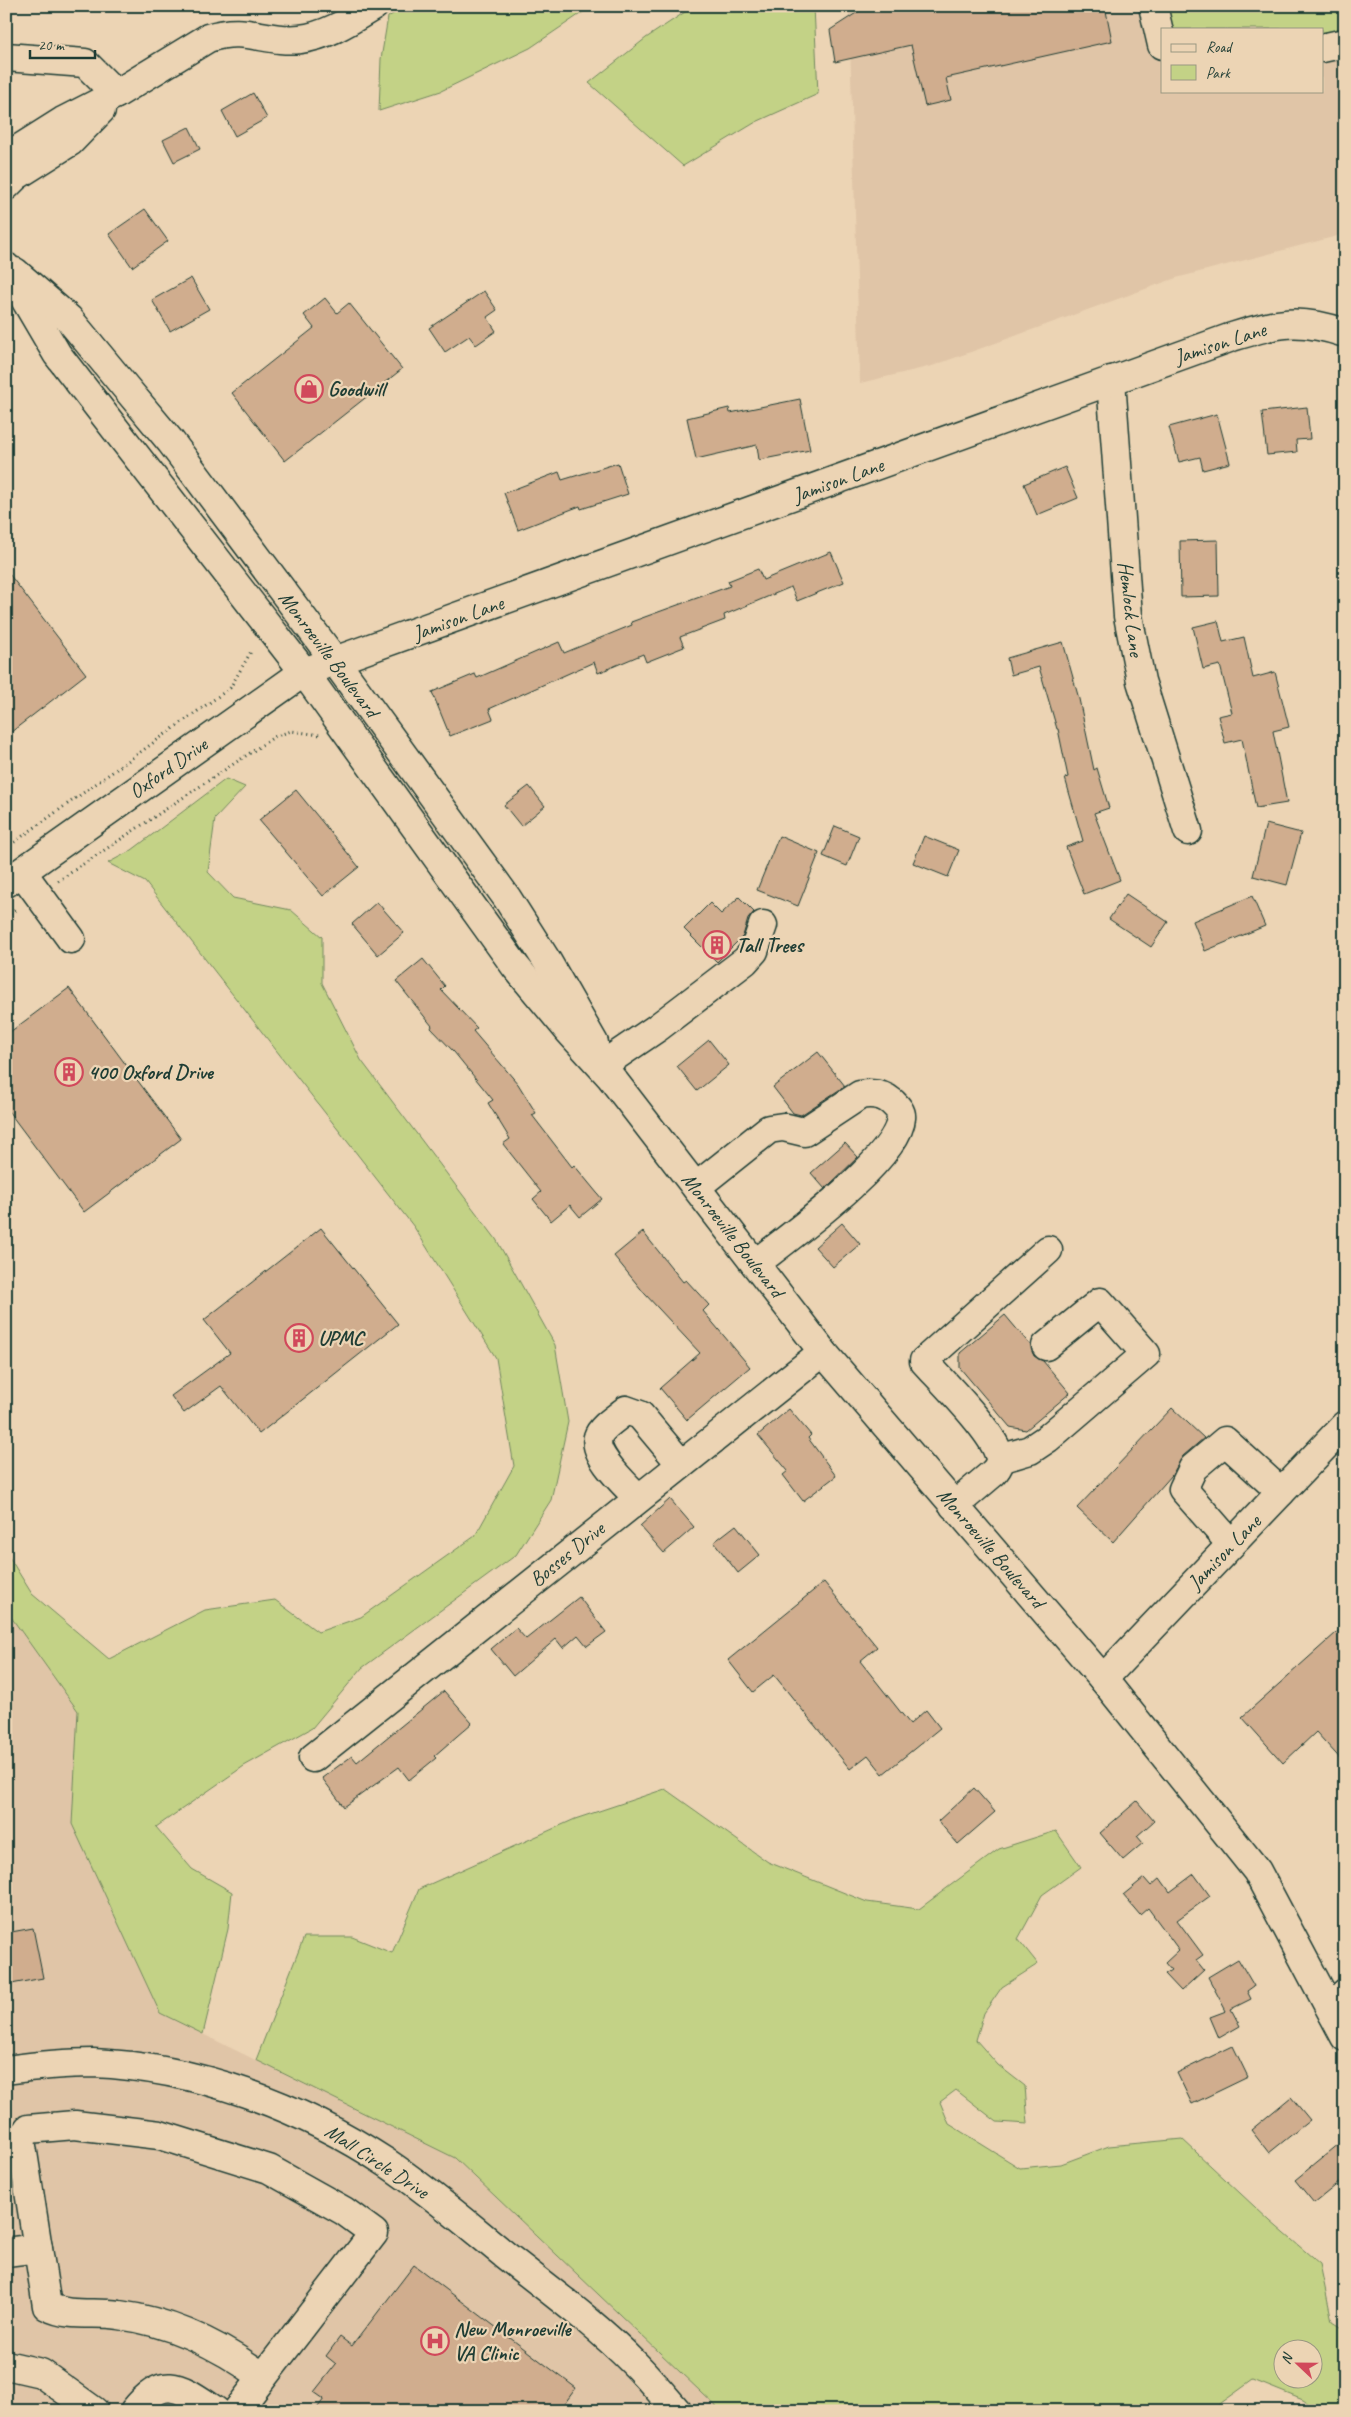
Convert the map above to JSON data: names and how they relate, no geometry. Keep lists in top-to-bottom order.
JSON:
{
  "streets": {
    "street": [
      "Jamison Lane",
      "Hemlock Lane",
      "Monroeville Boulevard",
      "Oxford Drive",
      "Bosses Drive",
      "Mall Circle Drive"
    ]
  },
  "crossings": [
    ["Jamison Lane", "Hemlock Lane"],
    ["Jamison Lane", "Monroeville Boulevard"],
    ["Jamison Lane", "Oxford Drive"],
    ["Monroeville Boulevard", "Oxford Drive"],
    ["Monroeville Boulevard", "Bosses Drive"]
  ],
  "places": {
    "shop": ["Goodwill"],
    "building": ["Tall Trees", "400 Oxford Drive", "UPMC"],
    "hospital": ["New Monroeville VA Clinic"]
  },
  "legend": ["Road", "Park"],
  "scale_bar": "20 m",
  "north": "left"
}
